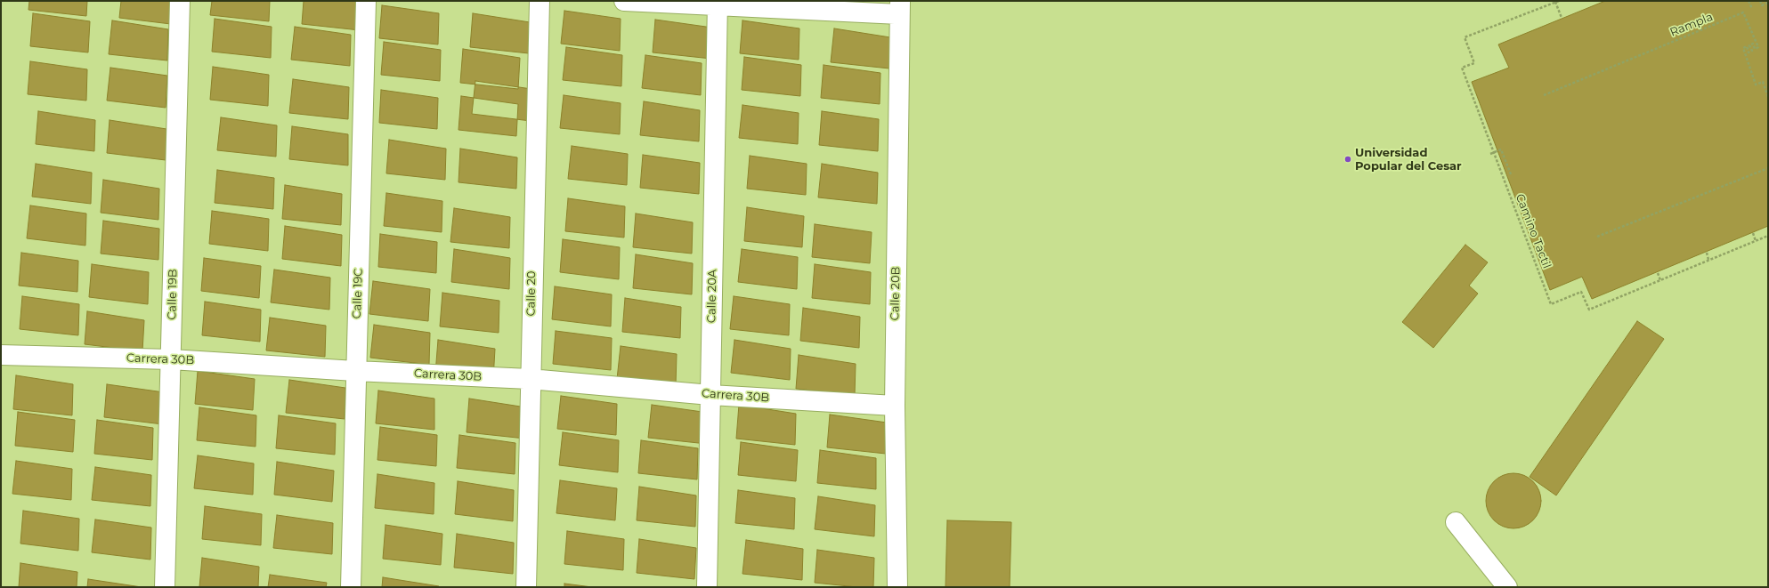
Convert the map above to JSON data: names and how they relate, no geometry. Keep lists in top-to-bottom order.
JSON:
{
  "streets": {
    "street": [
      "Calle 19C",
      "Calle 20",
      "Calle 20B",
      "Calle 19B",
      "Calle 20A",
      "Carrera 30B"
    ],
    "path": ["Rampla", "Camino Tactil"]
  },
  "crossings": [
    ["Calle 19C", "Carrera 30B"],
    ["Calle 20", "Carrera 30B"],
    ["Calle 20B", "Carrera 30B"],
    ["Calle 19B", "Carrera 30B"],
    ["Calle 20A", "Carrera 30B"]
  ],
  "places": ["Universidad Popular del Cesar"]
}
